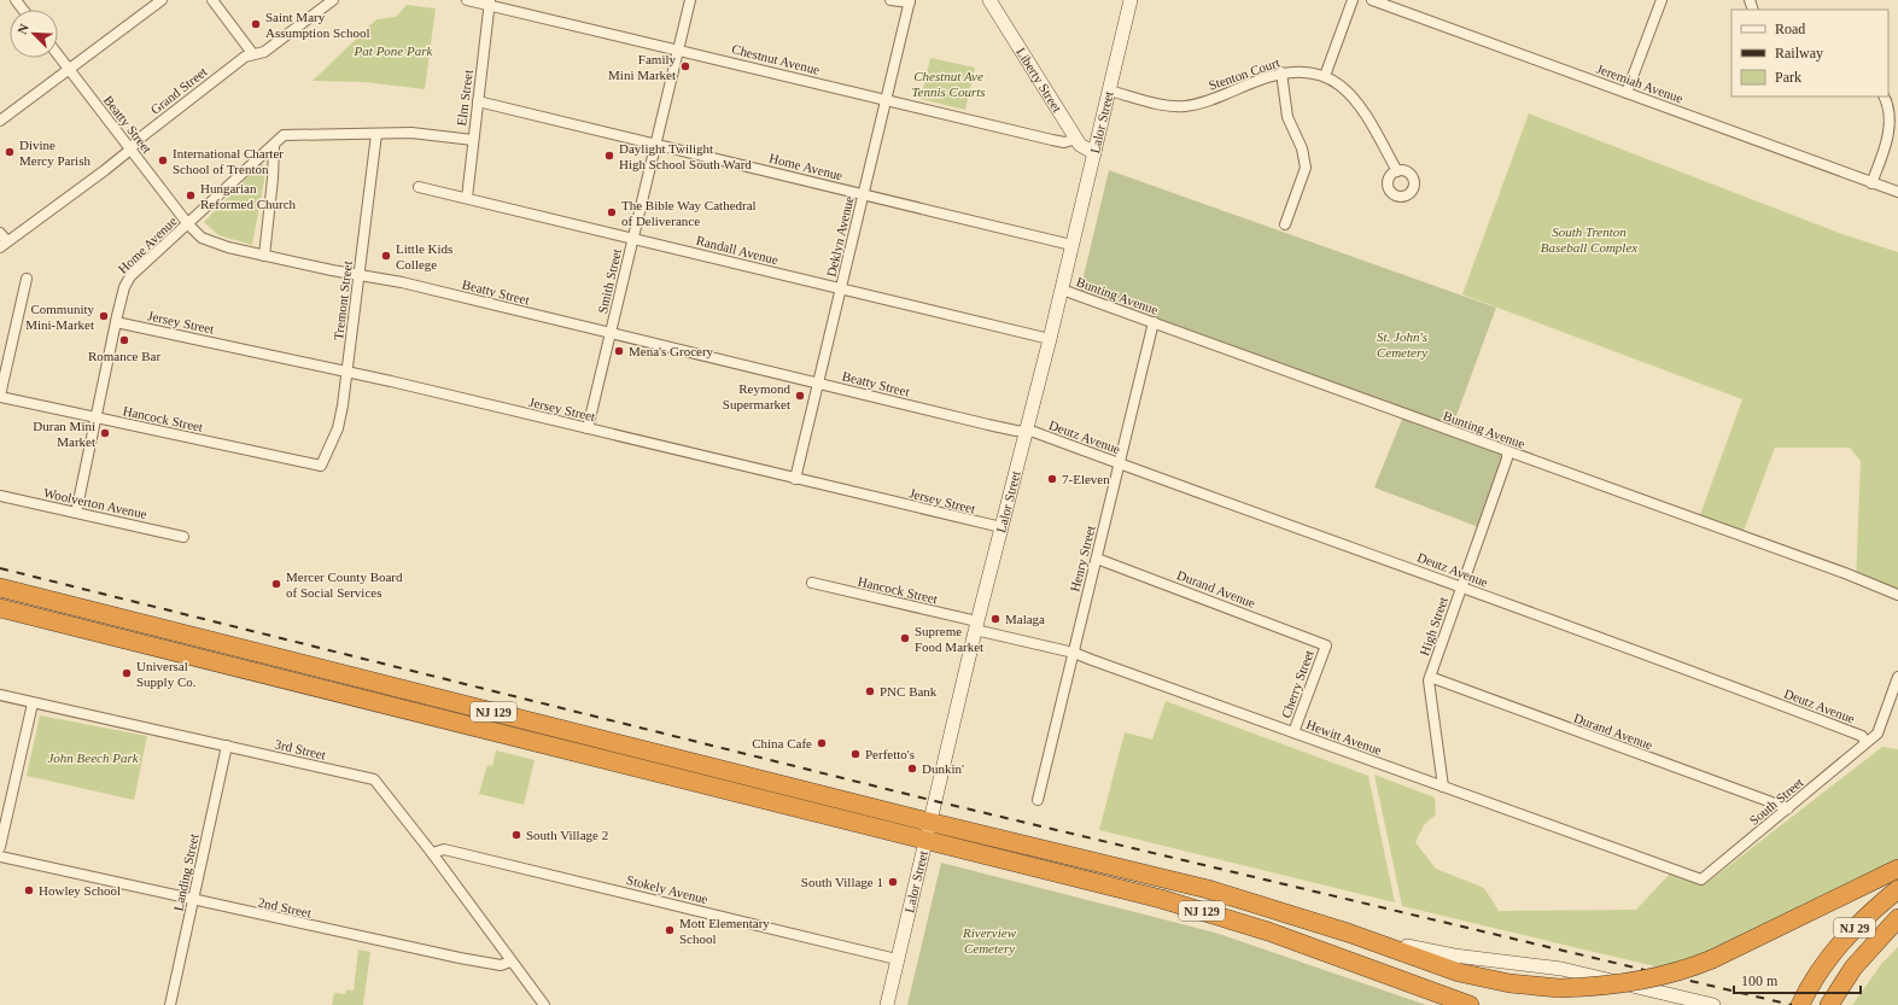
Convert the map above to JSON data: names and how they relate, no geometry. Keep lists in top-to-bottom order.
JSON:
{
  "streets": {
    "highway": ["NJ 129", "NJ 29"],
    "main road": ["Liberty Street", "Lalor Street"],
    "street": [
      "Chestnut Avenue",
      "Stenton Court",
      "Jeremiah Avenue",
      "Grand Street",
      "Elm Street",
      "Beatty Street",
      "Home Avenue",
      "Deklyn Avenue",
      "Randall Avenue",
      "Smith Street",
      "Bunting Avenue",
      "Tremont Street",
      "Jersey Street",
      "Hancock Street",
      "Deutz Avenue",
      "Woolverton Avenue",
      "Henry Street",
      "Durand Avenue",
      "High Street",
      "Cherry Street",
      "Hewitt Avenue",
      "3rd Street",
      "South Street",
      "Landing Street",
      "Stokely Avenue",
      "2nd Street"
    ]
  },
  "crossings": [
    ["Chestnut Avenue", "Liberty Street"],
    ["Chestnut Avenue", "Elm Street"],
    ["Chestnut Avenue", "Deklyn Avenue"],
    ["Chestnut Avenue", "Smith Street"],
    ["Stenton Court", "Lalor Street"],
    ["Liberty Street", "Lalor Street"],
    ["Grand Street", "Beatty Street"],
    ["Elm Street", "Home Avenue"],
    ["Elm Street", "Randall Avenue"],
    ["Lalor Street", "Beatty Street"],
    ["Lalor Street", "Home Avenue"],
    ["Lalor Street", "Randall Avenue"],
    ["Lalor Street", "Bunting Avenue"],
    ["Lalor Street", "Jersey Street"],
    ["Lalor Street", "Hancock Street"],
    ["Lalor Street", "Deutz Avenue"],
    ["Lalor Street", "NJ 129"],
    ["Lalor Street", "Hewitt Avenue"],
    ["Lalor Street", "Stokely Avenue"],
    ["Beatty Street", "Home Avenue"],
    ["Beatty Street", "Deklyn Avenue"],
    ["Beatty Street", "Smith Street"],
    ["Beatty Street", "Tremont Street"],
    ["Beatty Street", "Deutz Avenue"],
    ["Home Avenue", "Deklyn Avenue"],
    ["Home Avenue", "Smith Street"],
    ["Home Avenue", "Tremont Street"],
    ["Home Avenue", "Jersey Street"],
    ["Home Avenue", "Hancock Street"],
    ["Home Avenue", "Woolverton Avenue"],
    ["Deklyn Avenue", "Randall Avenue"],
    ["Deklyn Avenue", "Jersey Street"],
    ["Randall Avenue", "Smith Street"],
    ["Smith Street", "Jersey Street"],
    ["Bunting Avenue", "Henry Street"],
    ["Bunting Avenue", "High Street"],
    ["Tremont Street", "Jersey Street"],
    ["Tremont Street", "Hancock Street"],
    ["Hancock Street", "Hewitt Avenue"],
    ["Deutz Avenue", "Henry Street"],
    ["Deutz Avenue", "High Street"],
    ["Deutz Avenue", "South Street"],
    ["Henry Street", "Durand Avenue"],
    ["Henry Street", "Hewitt Avenue"],
    ["Durand Avenue", "High Street"],
    ["Durand Avenue", "Cherry Street"],
    ["Durand Avenue", "South Street"],
    ["High Street", "Hewitt Avenue"],
    ["Cherry Street", "Hewitt Avenue"],
    ["Hewitt Avenue", "South Street"],
    ["3rd Street", "Landing Street"],
    ["3rd Street", "Stokely Avenue"],
    ["3rd Street", "2nd Street"],
    ["Landing Street", "2nd Street"]
  ],
  "parks": [
    "Pat Pone Park",
    "Chestnut Ave Tennis Courts",
    "South Trenton Baseball Complex",
    "St. John's Cemetery",
    "John Beech Park",
    "Riverview Cemetery"
  ],
  "places": [
    "Saint Mary Assumption School",
    "Family Mini Market",
    "Divine Mercy Parish",
    "Daylight Twilight High School South Ward",
    "International Charter School of Trenton",
    "Hungarian Reformed Church",
    "The Bible Way Cathedral of Deliverance",
    "Little Kids College",
    "Community Mini-Market",
    "Romance Bar",
    "Mena's Grocery",
    "Reymond Supermarket",
    "Duran Mini Market",
    "7-Eleven",
    "Mercer County Board of Social Services",
    "Malaga",
    "Supreme Food Market",
    "Universal Supply Co.",
    "PNC Bank",
    "China Cafe",
    "Perfetto's",
    "Dunkin'",
    "South Village 2",
    "South Village 1",
    "Howley School",
    "Mott Elementary School"
  ],
  "legend": ["Road", "Railway", "Park"],
  "scale_bar": "100 m",
  "north": "top left"
}
